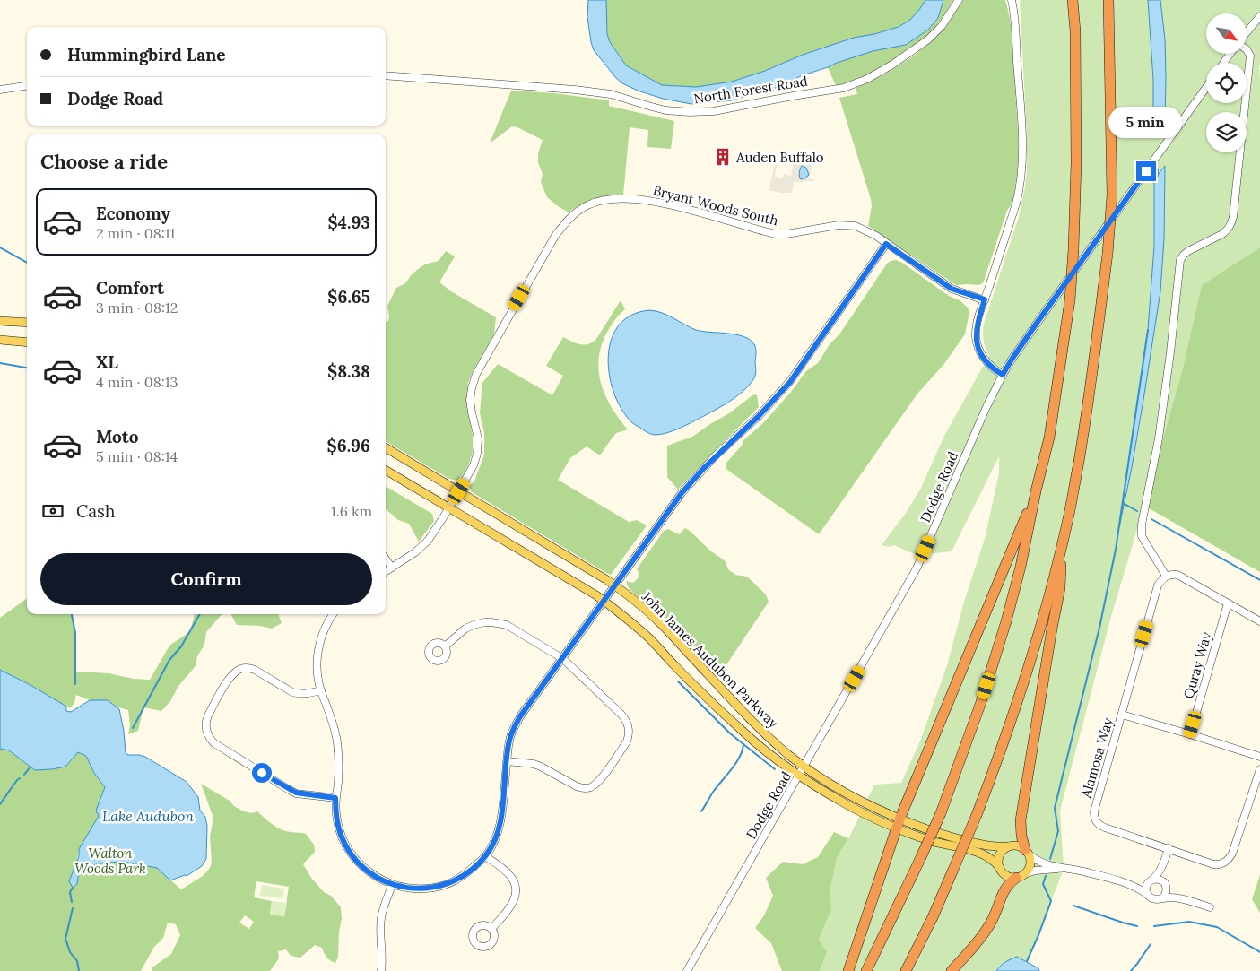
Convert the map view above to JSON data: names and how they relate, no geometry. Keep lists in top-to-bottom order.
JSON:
{
  "streets": {
    "main road": ["John James Audubon Parkway"],
    "street": [
      "North Forest Road",
      "Bryant Woods South",
      "Dodge Road",
      "Quray Way",
      "Alamosa Way"
    ]
  },
  "crossings": [
    ["Bryant Woods South", "John James Audubon Parkway"],
    ["Dodge Road", "John James Audubon Parkway"]
  ],
  "water": ["Lake Audubon"],
  "parks": ["Walton Woods Park"],
  "places": {
    "building": ["Auden Buffalo"]
  },
  "north": "bottom right",
  "page": {
    "banner": ["Hummingbird Lane", "Dodge Road"],
    "bubble": "5 min",
    "heading": "Choose a ride",
    "list": [
      {
        "name": "Economy",
        "note": "2 min · 08:11",
        "value": "$4.93"
      },
      {
        "name": "Comfort",
        "note": "3 min · 08:12",
        "value": "$6.65"
      },
      {
        "name": "XL",
        "note": "4 min · 08:13",
        "value": "$8.38"
      },
      {
        "name": "Moto",
        "note": "5 min · 08:14",
        "value": "$6.96"
      }
    ],
    "pay": ["Cash", "1.6 km"],
    "buttons": "Confirm"
  }
}
